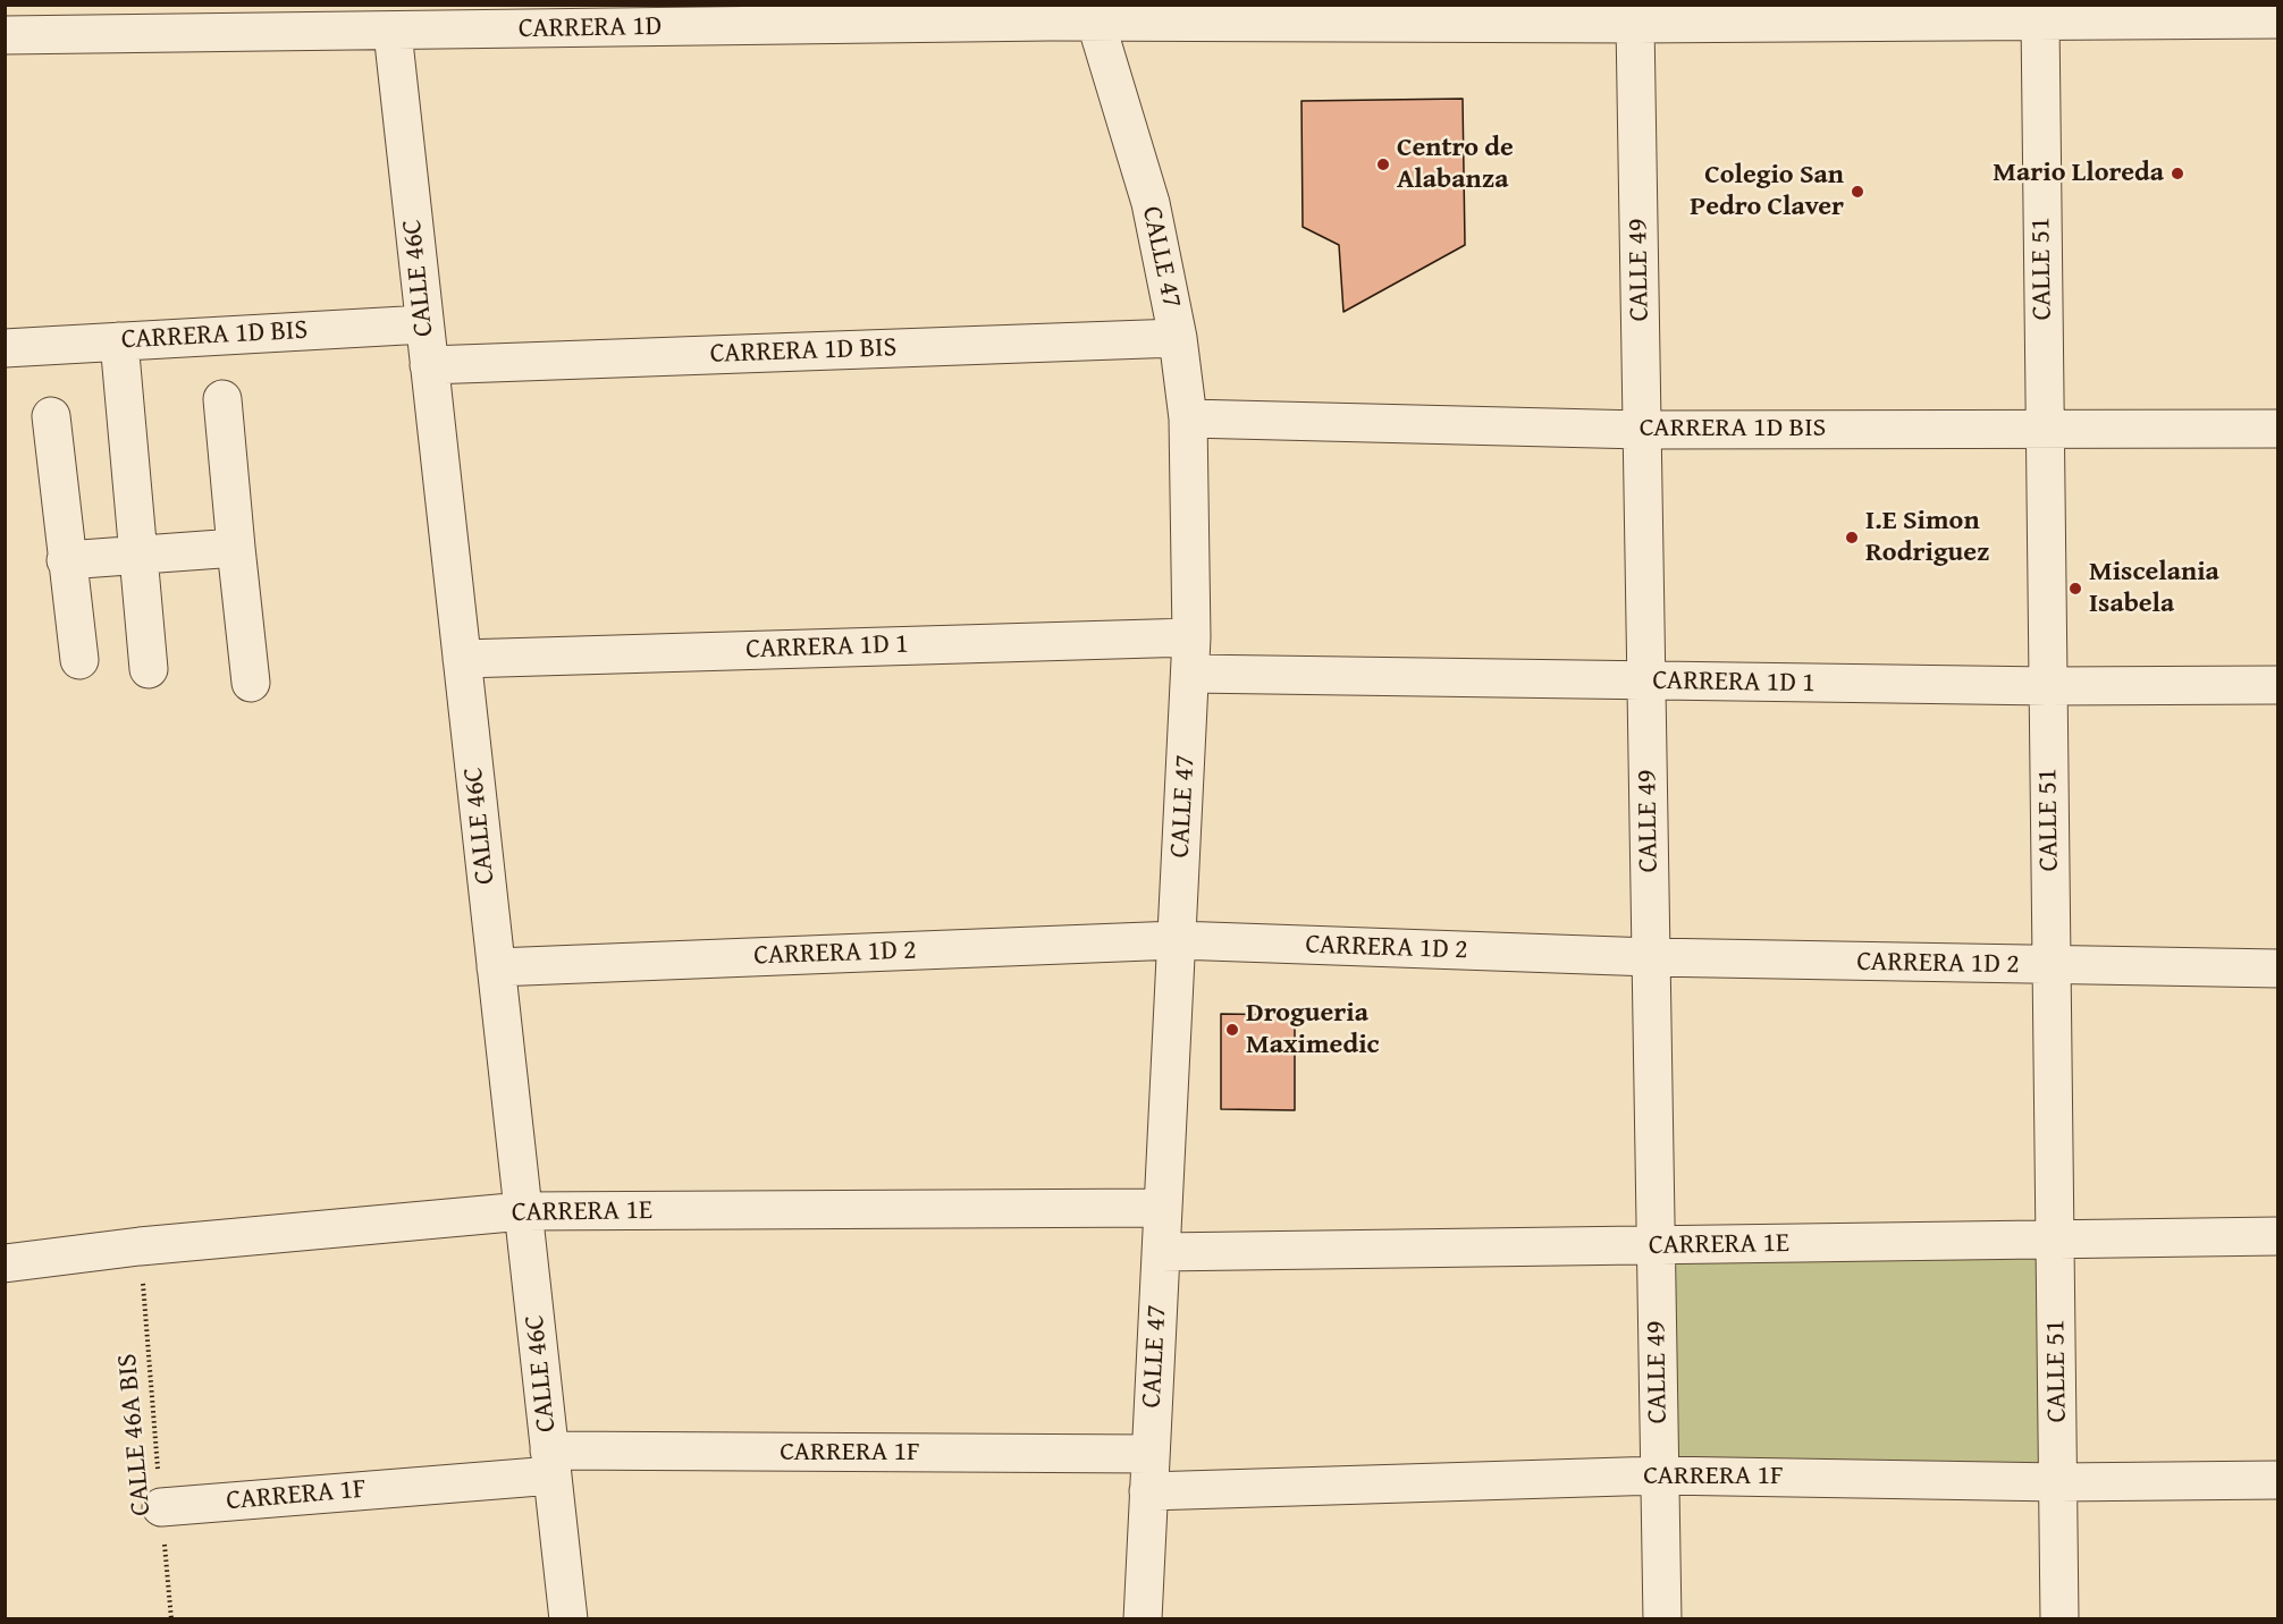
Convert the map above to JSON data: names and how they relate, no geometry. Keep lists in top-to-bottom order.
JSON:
{
  "streets": {
    "street": [
      "CARRERA 1D",
      "CALLE 47",
      "CALLE 51",
      "CALLE 49",
      "CALLE 46C",
      "CARRERA 1D BIS",
      "CARRERA 1D 1",
      "CARRERA 1D 2",
      "CARRERA 1E",
      "CARRERA 1F"
    ],
    "path": ["CALLE 46A BIS"]
  },
  "crossings": [
    ["CARRERA 1D", "CALLE 47"],
    ["CARRERA 1D", "CALLE 51"],
    ["CARRERA 1D", "CALLE 49"],
    ["CARRERA 1D", "CALLE 46C"],
    ["CALLE 47", "CARRERA 1D BIS"],
    ["CALLE 47", "CARRERA 1D 1"],
    ["CALLE 47", "CARRERA 1D 2"],
    ["CALLE 47", "CARRERA 1E"],
    ["CALLE 47", "CARRERA 1F"],
    ["CALLE 51", "CARRERA 1D BIS"],
    ["CALLE 51", "CARRERA 1D 1"],
    ["CALLE 51", "CARRERA 1D 2"],
    ["CALLE 51", "CARRERA 1E"],
    ["CALLE 51", "CARRERA 1F"],
    ["CALLE 49", "CARRERA 1D BIS"],
    ["CALLE 49", "CARRERA 1D 1"],
    ["CALLE 49", "CARRERA 1D 2"],
    ["CALLE 49", "CARRERA 1E"],
    ["CALLE 49", "CARRERA 1F"],
    ["CALLE 46C", "CARRERA 1D BIS"],
    ["CALLE 46C", "CARRERA 1D 1"],
    ["CALLE 46C", "CARRERA 1D 2"],
    ["CALLE 46C", "CARRERA 1E"],
    ["CALLE 46C", "CARRERA 1F"],
    ["CARRERA 1E", "CALLE 46A BIS"],
    ["CALLE 46A BIS", "CARRERA 1F"]
  ],
  "places": [
    "Centro de Alabanza",
    "Mario Lloreda",
    "Colegio San Pedro Claver",
    "I.E Simon Rodriguez",
    "Miscelania Isabela",
    "Drogueria Maximedic"
  ]
}
